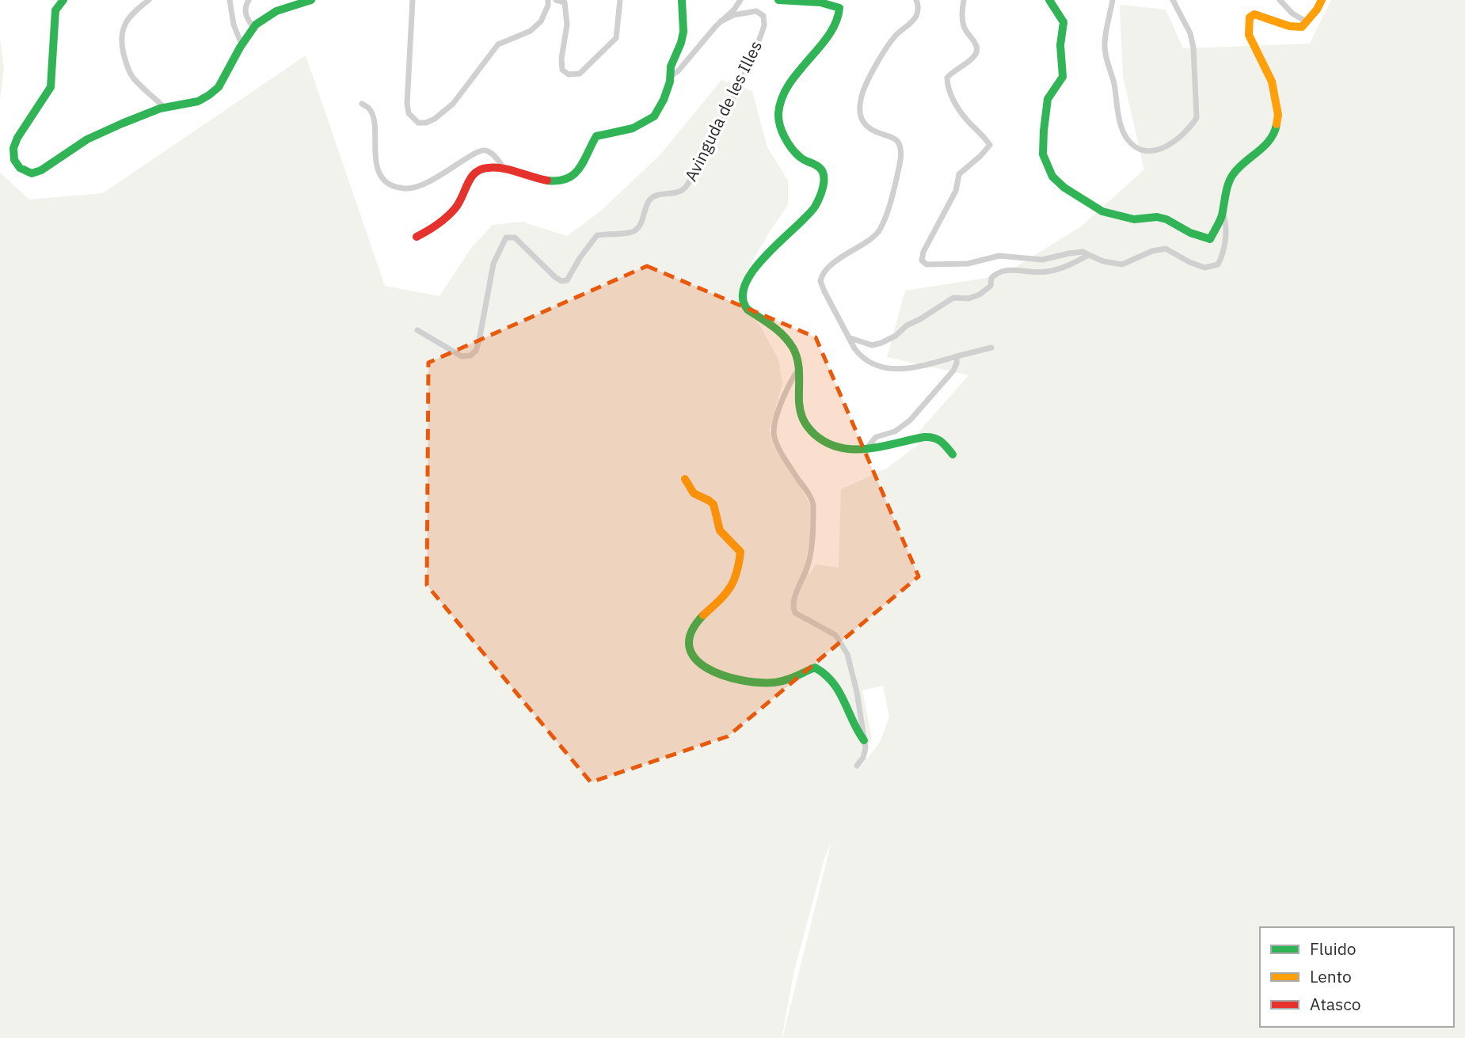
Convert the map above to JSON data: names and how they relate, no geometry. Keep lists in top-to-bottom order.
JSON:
{
  "streets": {
    "street": ["Avinguda de les Illes"]
  },
  "legend": ["Fluido", "Lento", "Atasco"]
}
